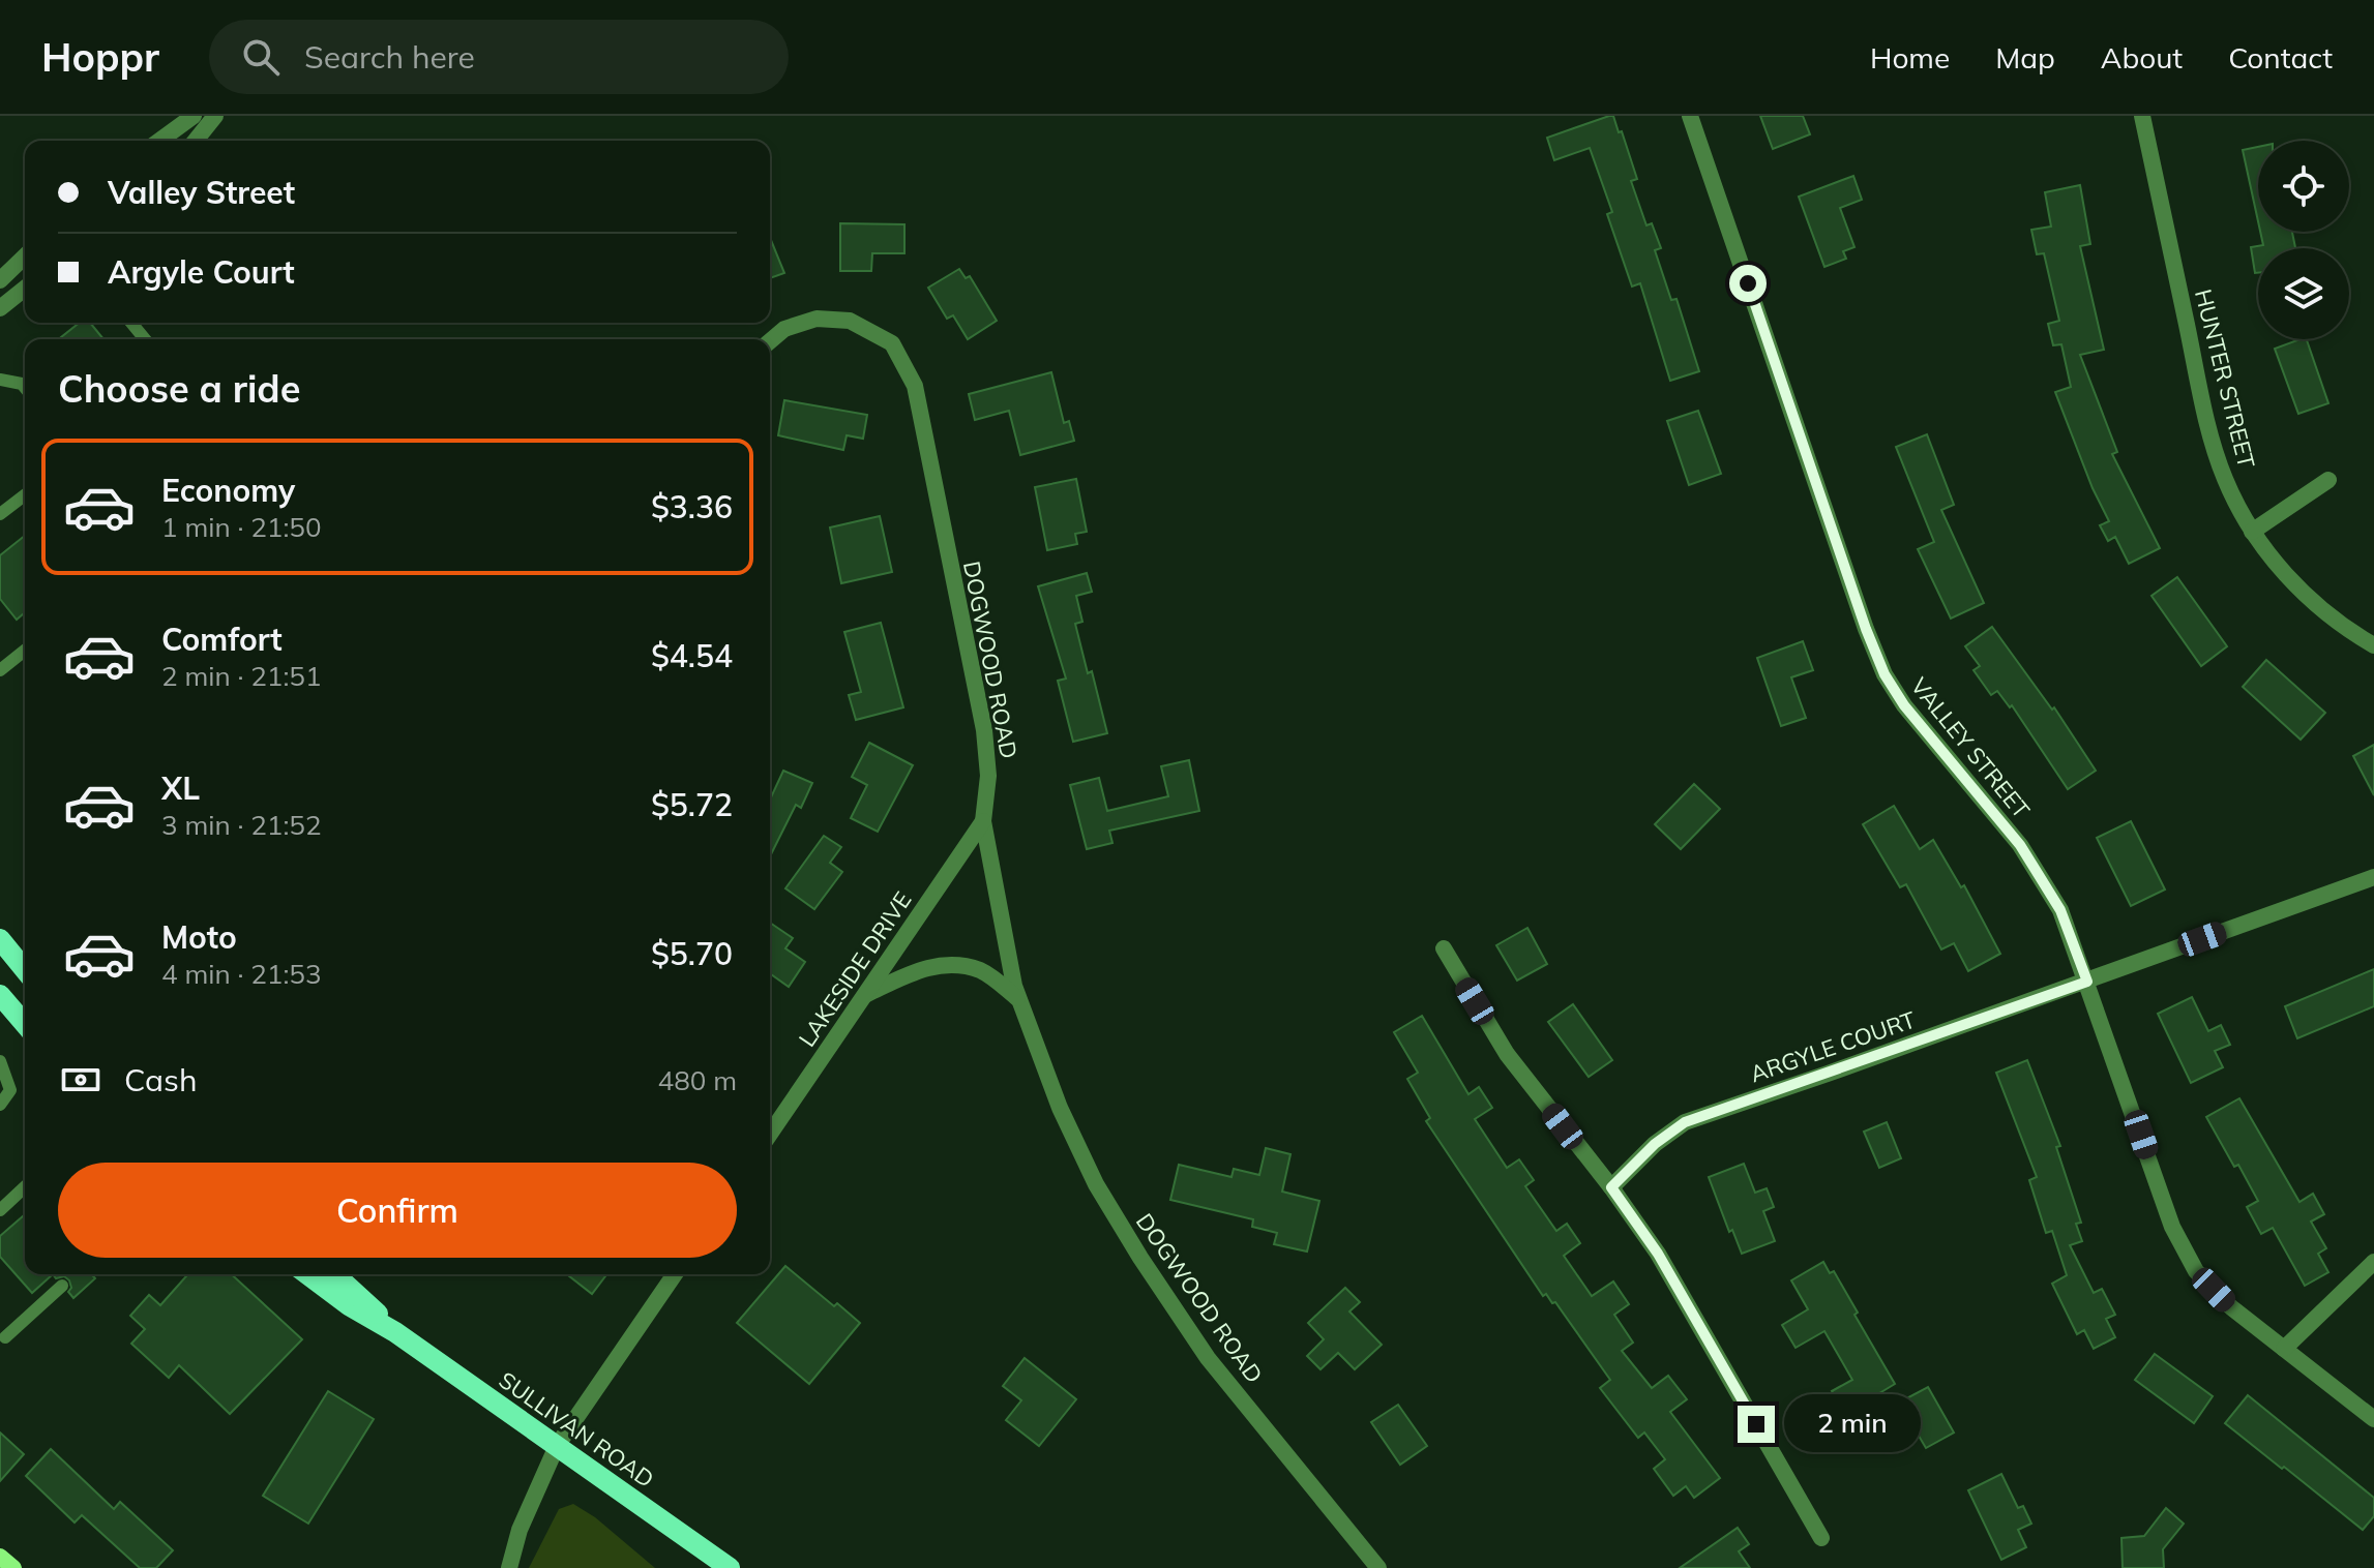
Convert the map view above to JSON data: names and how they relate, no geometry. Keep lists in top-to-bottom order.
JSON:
{
  "streets": {
    "main road": ["SULLIVAN ROAD"],
    "street": [
      "HUNTER STREET",
      "DOGWOOD ROAD",
      "VALLEY STREET",
      "LAKESIDE DRIVE",
      "ARGYLE COURT"
    ]
  },
  "crossings": [
    ["DOGWOOD ROAD", "LAKESIDE DRIVE"],
    ["VALLEY STREET", "ARGYLE COURT"]
  ],
  "page": {
    "header": "Hoppr",
    "search": "Search here",
    "nav": [
      "Home",
      "Map",
      "About",
      "Contact"
    ],
    "banner": ["Valley Street", "Argyle Court"],
    "heading": "Choose a ride",
    "list": [
      {
        "name": "Economy",
        "note": "1 min · 21:50",
        "value": "$3.36"
      },
      {
        "name": "Comfort",
        "note": "2 min · 21:51",
        "value": "$4.54"
      },
      {
        "name": "XL",
        "note": "3 min · 21:52",
        "value": "$5.72"
      },
      {
        "name": "Moto",
        "note": "4 min · 21:53",
        "value": "$5.70"
      }
    ],
    "pay": ["Cash", "480 m"],
    "buttons": "Confirm",
    "bubble": "2 min"
  }
}
